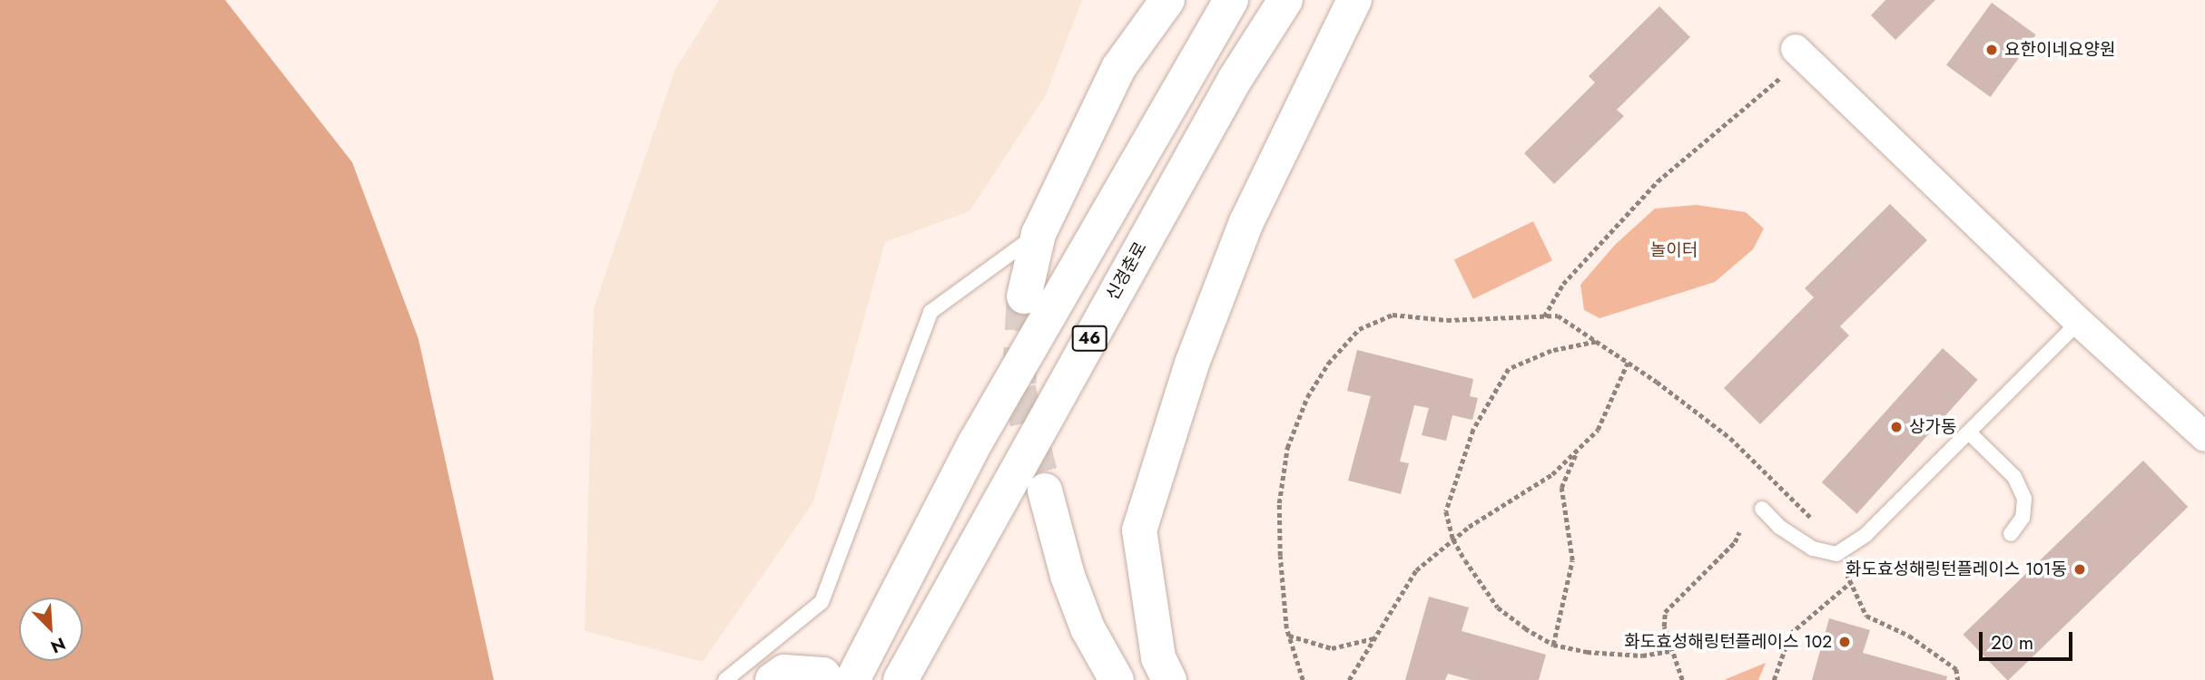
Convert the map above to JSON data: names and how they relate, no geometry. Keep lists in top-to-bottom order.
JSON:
{
  "streets": {
    "highway": ["신경춘로", "46"]
  },
  "parks": ["놀이터"],
  "places": [
    "요한이네요양원",
    "상가동",
    "화도효성해링턴플레이스 101동",
    "화도효성해링턴플레이스 102"
  ],
  "scale_bar": "20 m",
  "north": "bottom right"
}
